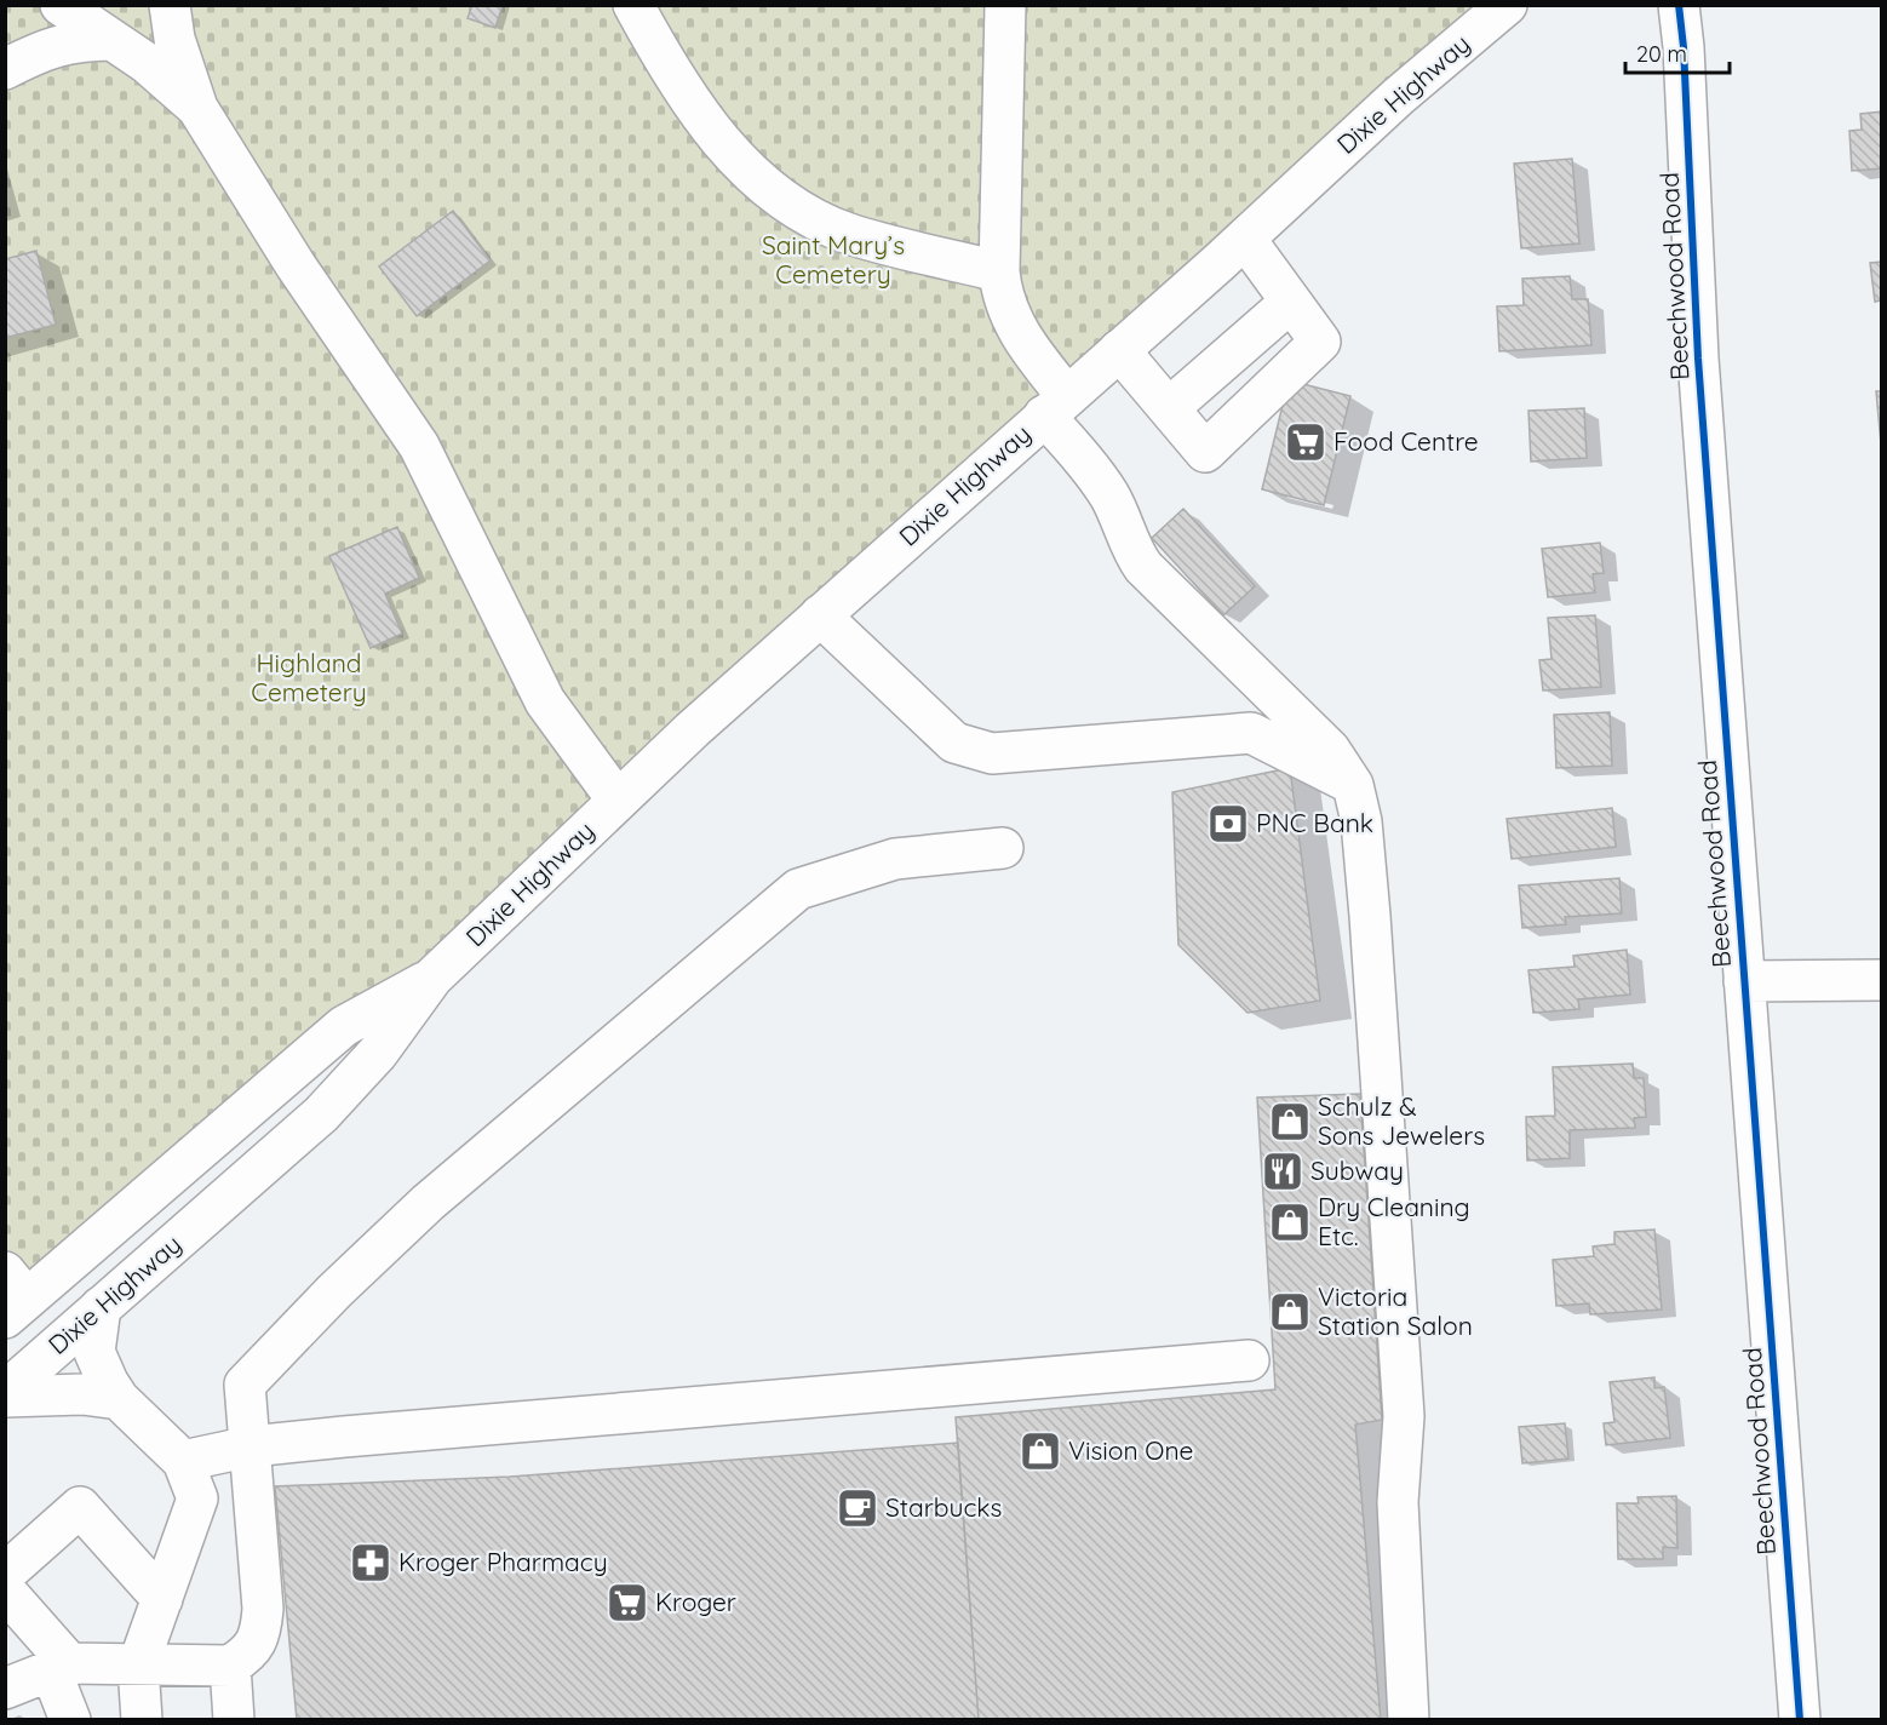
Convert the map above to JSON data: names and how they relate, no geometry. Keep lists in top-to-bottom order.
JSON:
{
  "streets": {
    "main road": ["Dixie Highway", "Beechwood Road"]
  },
  "parks": ["Saint Mary’s Cemetery", "Highland Cemetery"],
  "places": {
    "supermarket": ["Food Centre", "Kroger"],
    "bank": ["PNC Bank"],
    "shop": [
      "Schulz & Sons Jewelers",
      "Dry Cleaning Etc.",
      "Victoria Station Salon",
      "Vision One"
    ],
    "restaurant": ["Subway"],
    "cafe": ["Starbucks"],
    "pharmacy": ["Kroger Pharmacy"]
  },
  "scale_bar": "20 m"
}
